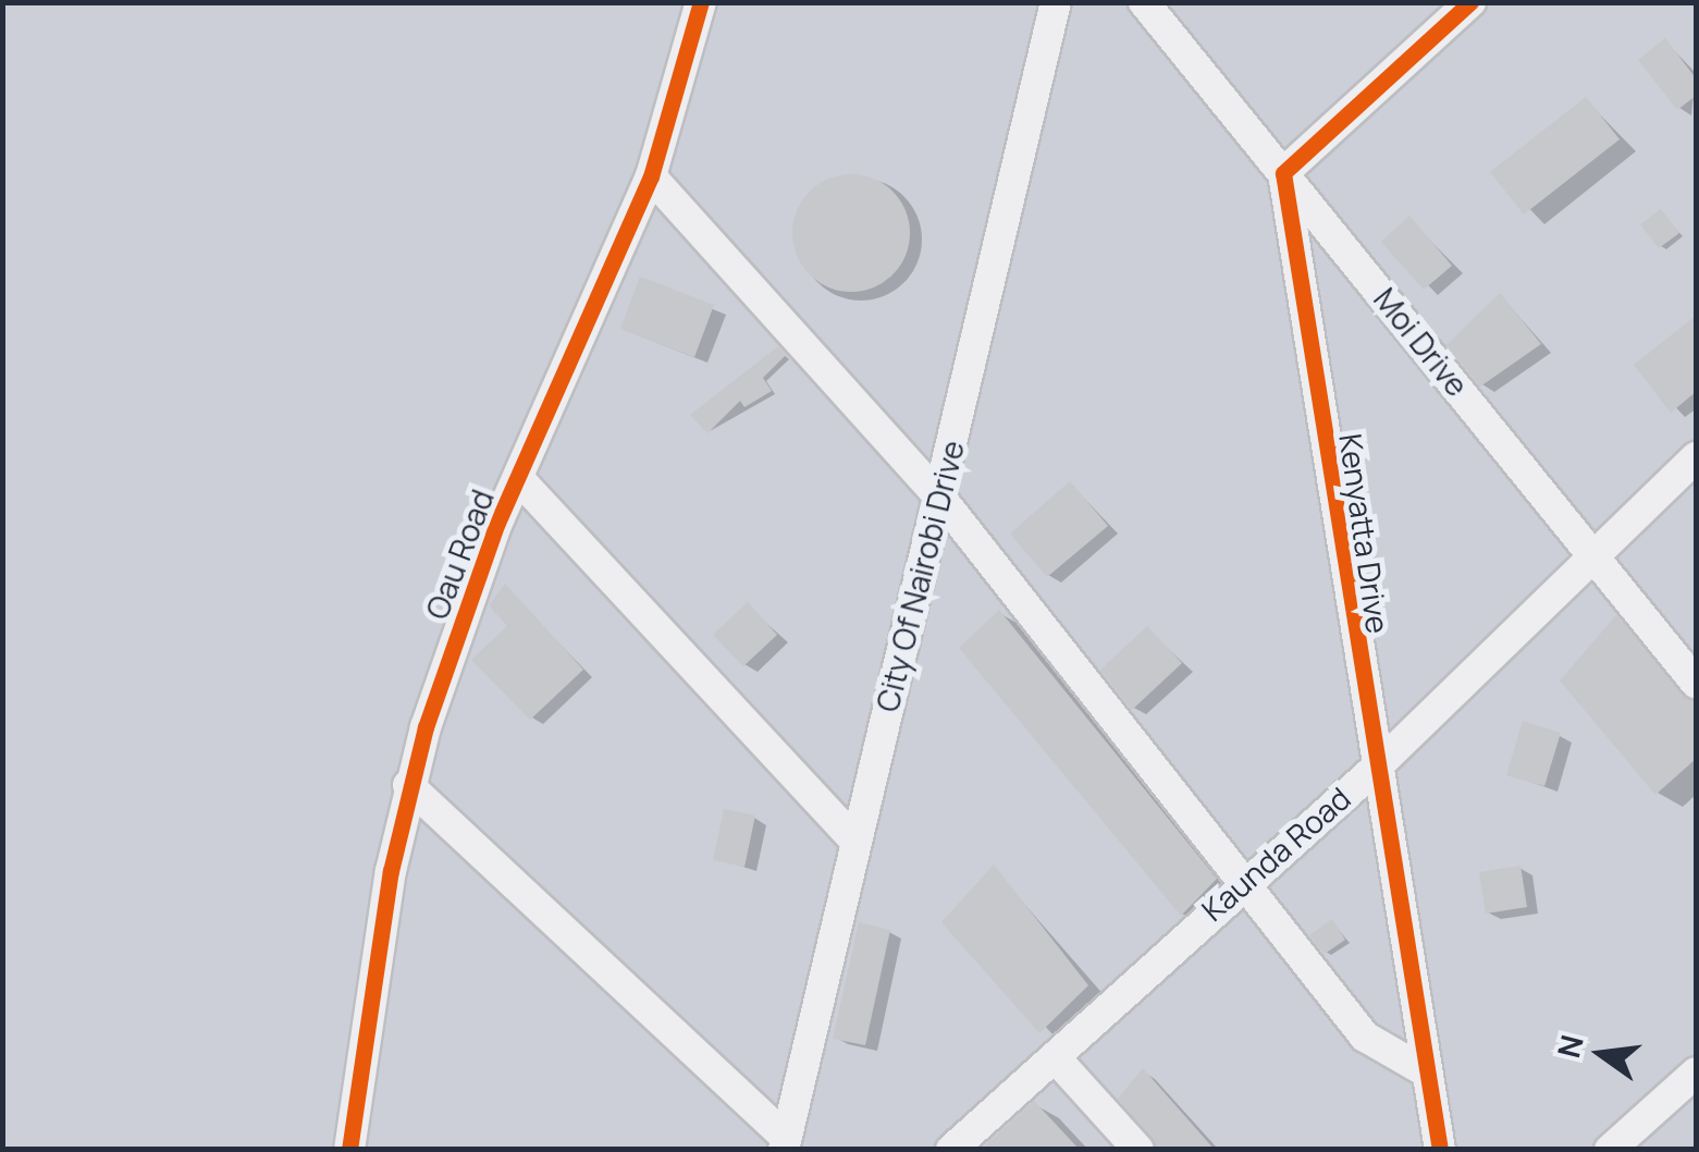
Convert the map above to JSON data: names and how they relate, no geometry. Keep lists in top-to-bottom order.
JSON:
{
  "streets": {
    "street": [
      "Moi Drive",
      "Kenyatta Drive",
      "Oau Road",
      "City Of Nairobi Drive",
      "Kaunda Road"
    ]
  },
  "crossings": [
    ["Moi Drive", "Kenyatta Drive"],
    ["Moi Drive", "Kaunda Road"],
    ["Kenyatta Drive", "Kaunda Road"]
  ],
  "north": "left"
}
